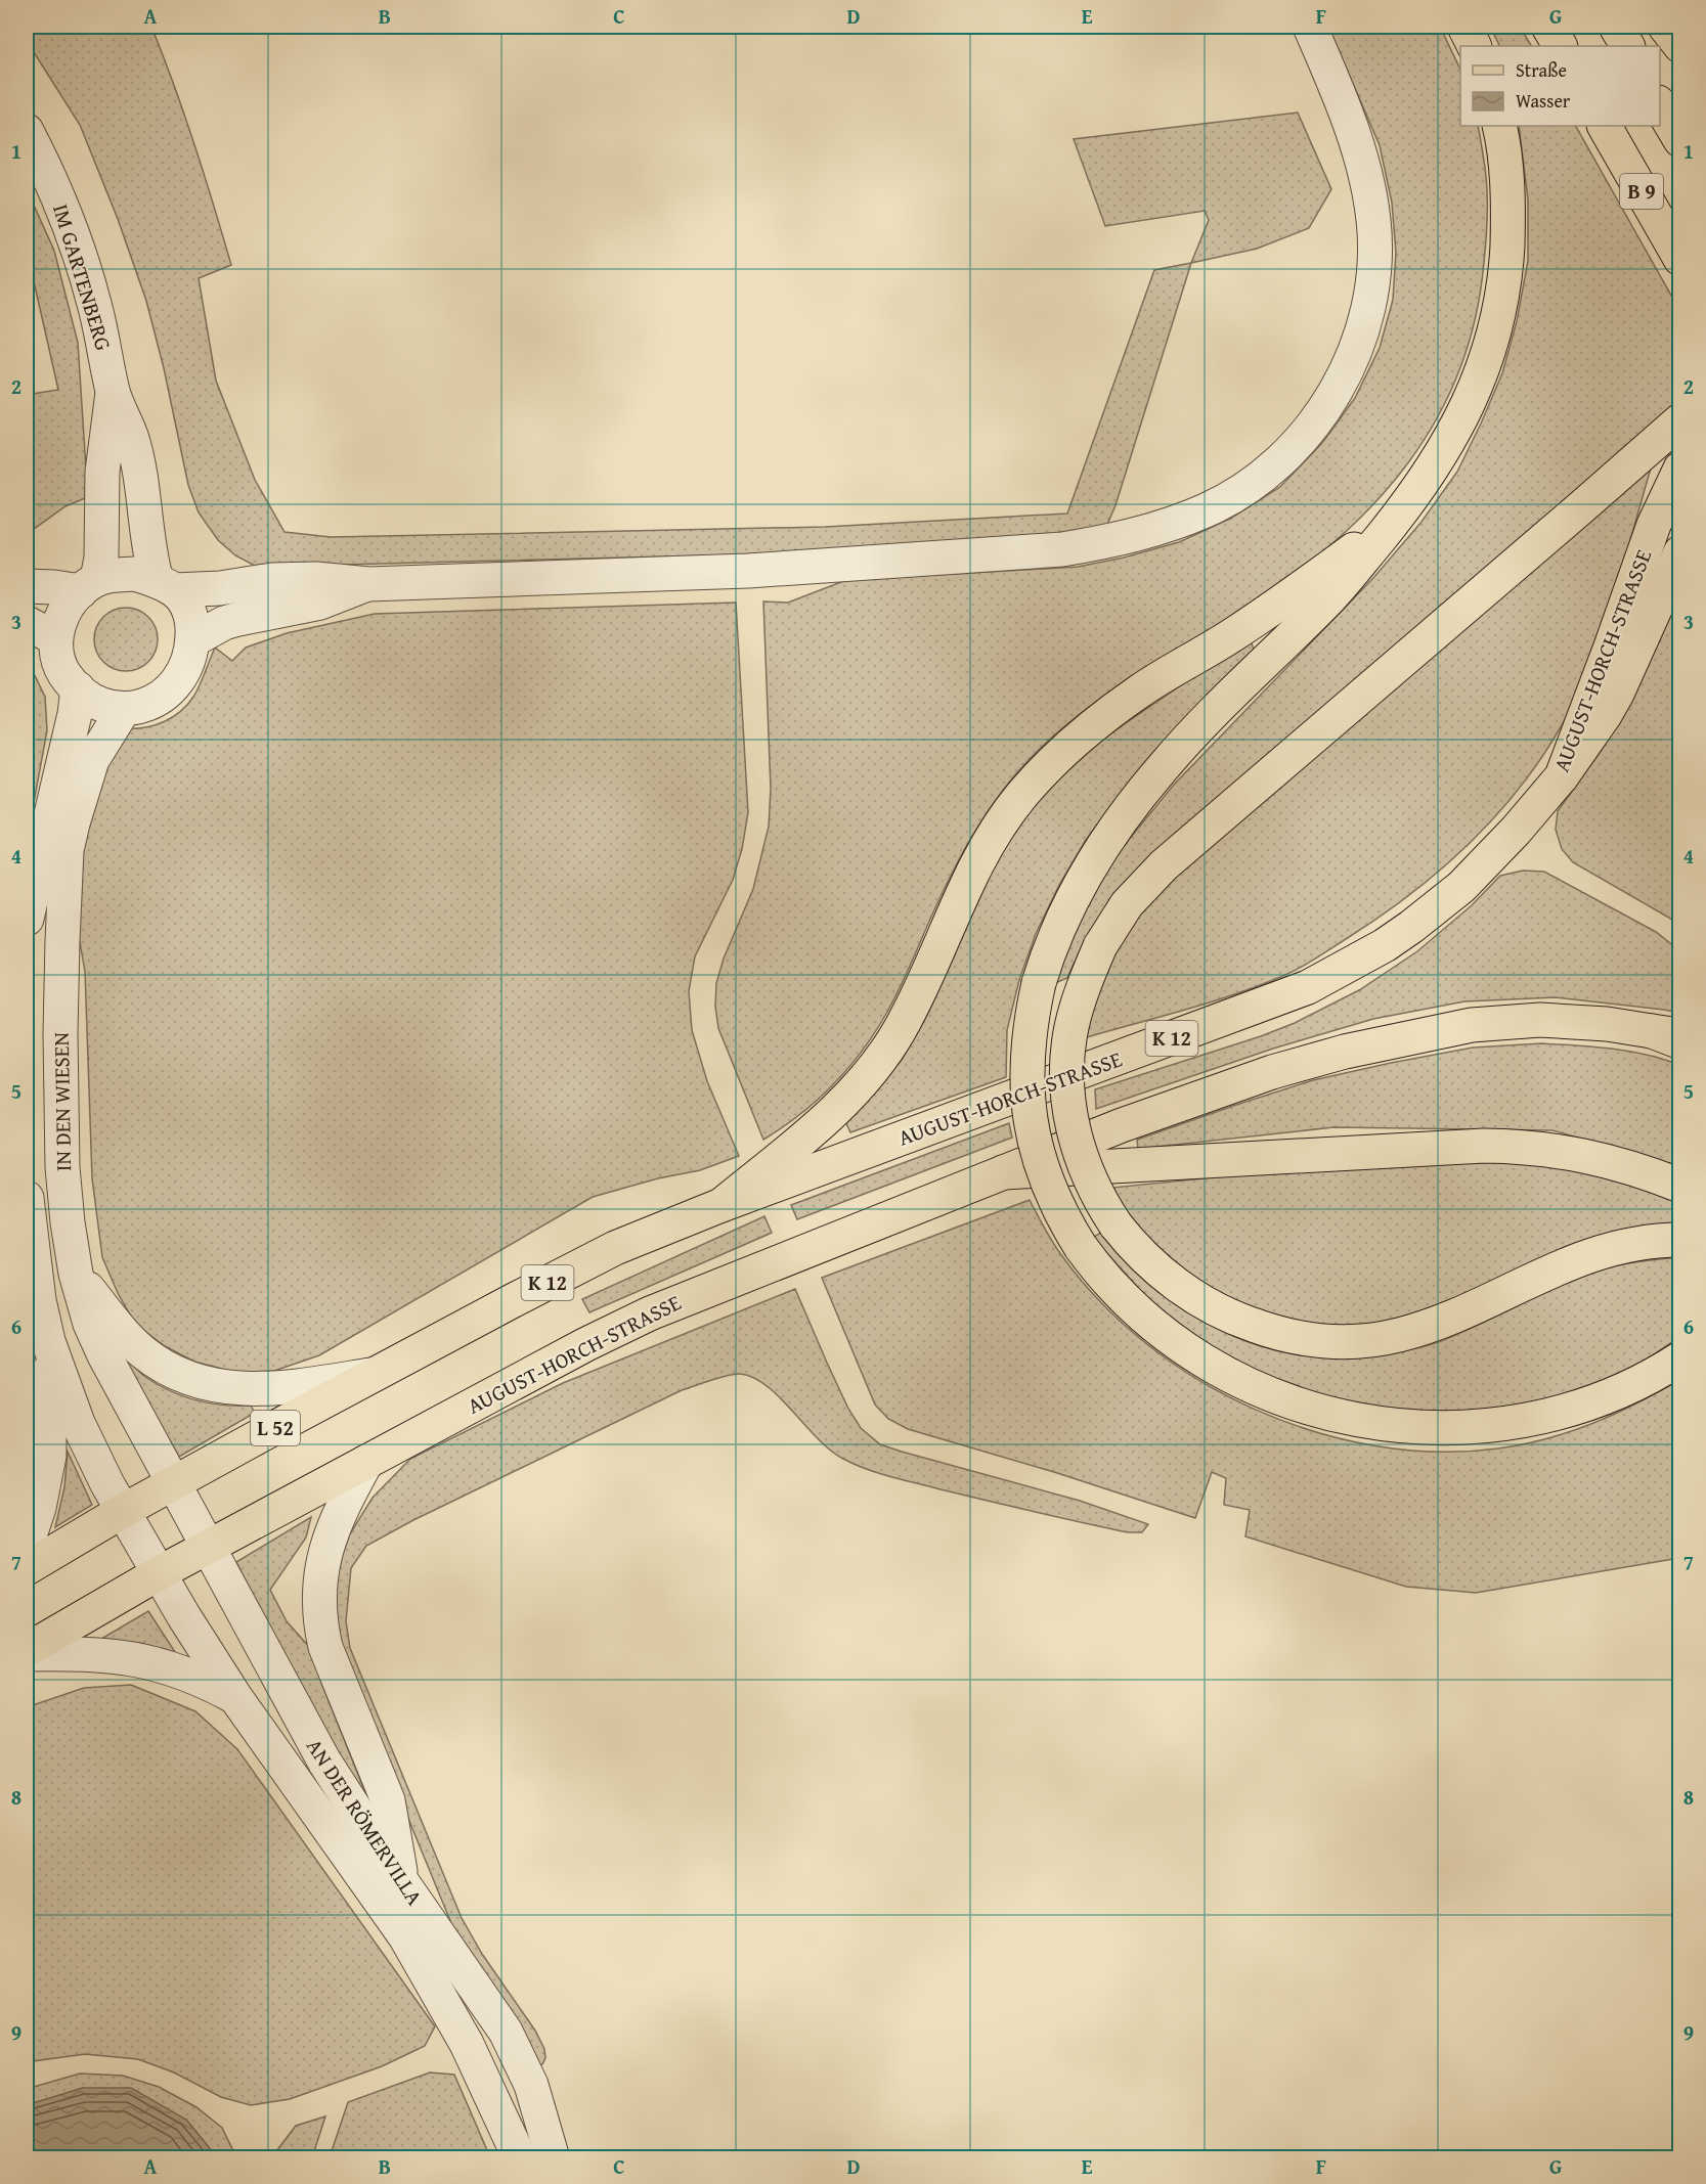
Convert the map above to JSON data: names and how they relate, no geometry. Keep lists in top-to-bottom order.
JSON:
{
  "streets": {
    "main road": [
      "B 9",
      "AUGUST-HORCH-STRASSE",
      "K 12",
      "L 52"
    ],
    "street": ["IM GARTENBERG", "IN DEN WIESEN", "AN DER RÖMERVILLA"]
  },
  "crossings": [
    ["IM GARTENBERG", "IN DEN WIESEN"],
    ["AUGUST-HORCH-STRASSE", "K 12"],
    ["AUGUST-HORCH-STRASSE", "IN DEN WIESEN"],
    ["AUGUST-HORCH-STRASSE", "L 52"],
    ["AUGUST-HORCH-STRASSE", "AN DER RÖMERVILLA"],
    ["K 12", "IN DEN WIESEN"],
    ["IN DEN WIESEN", "AN DER RÖMERVILLA"]
  ],
  "legend": ["Straße", "Wasser"],
  "grid": {
    "columns": [
      "A",
      "B",
      "C",
      "D",
      "E",
      "F",
      "G"
    ],
    "rows": [
      "1",
      "2",
      "3",
      "4",
      "5",
      "6",
      "7",
      "8",
      "9"
    ]
  }
}
